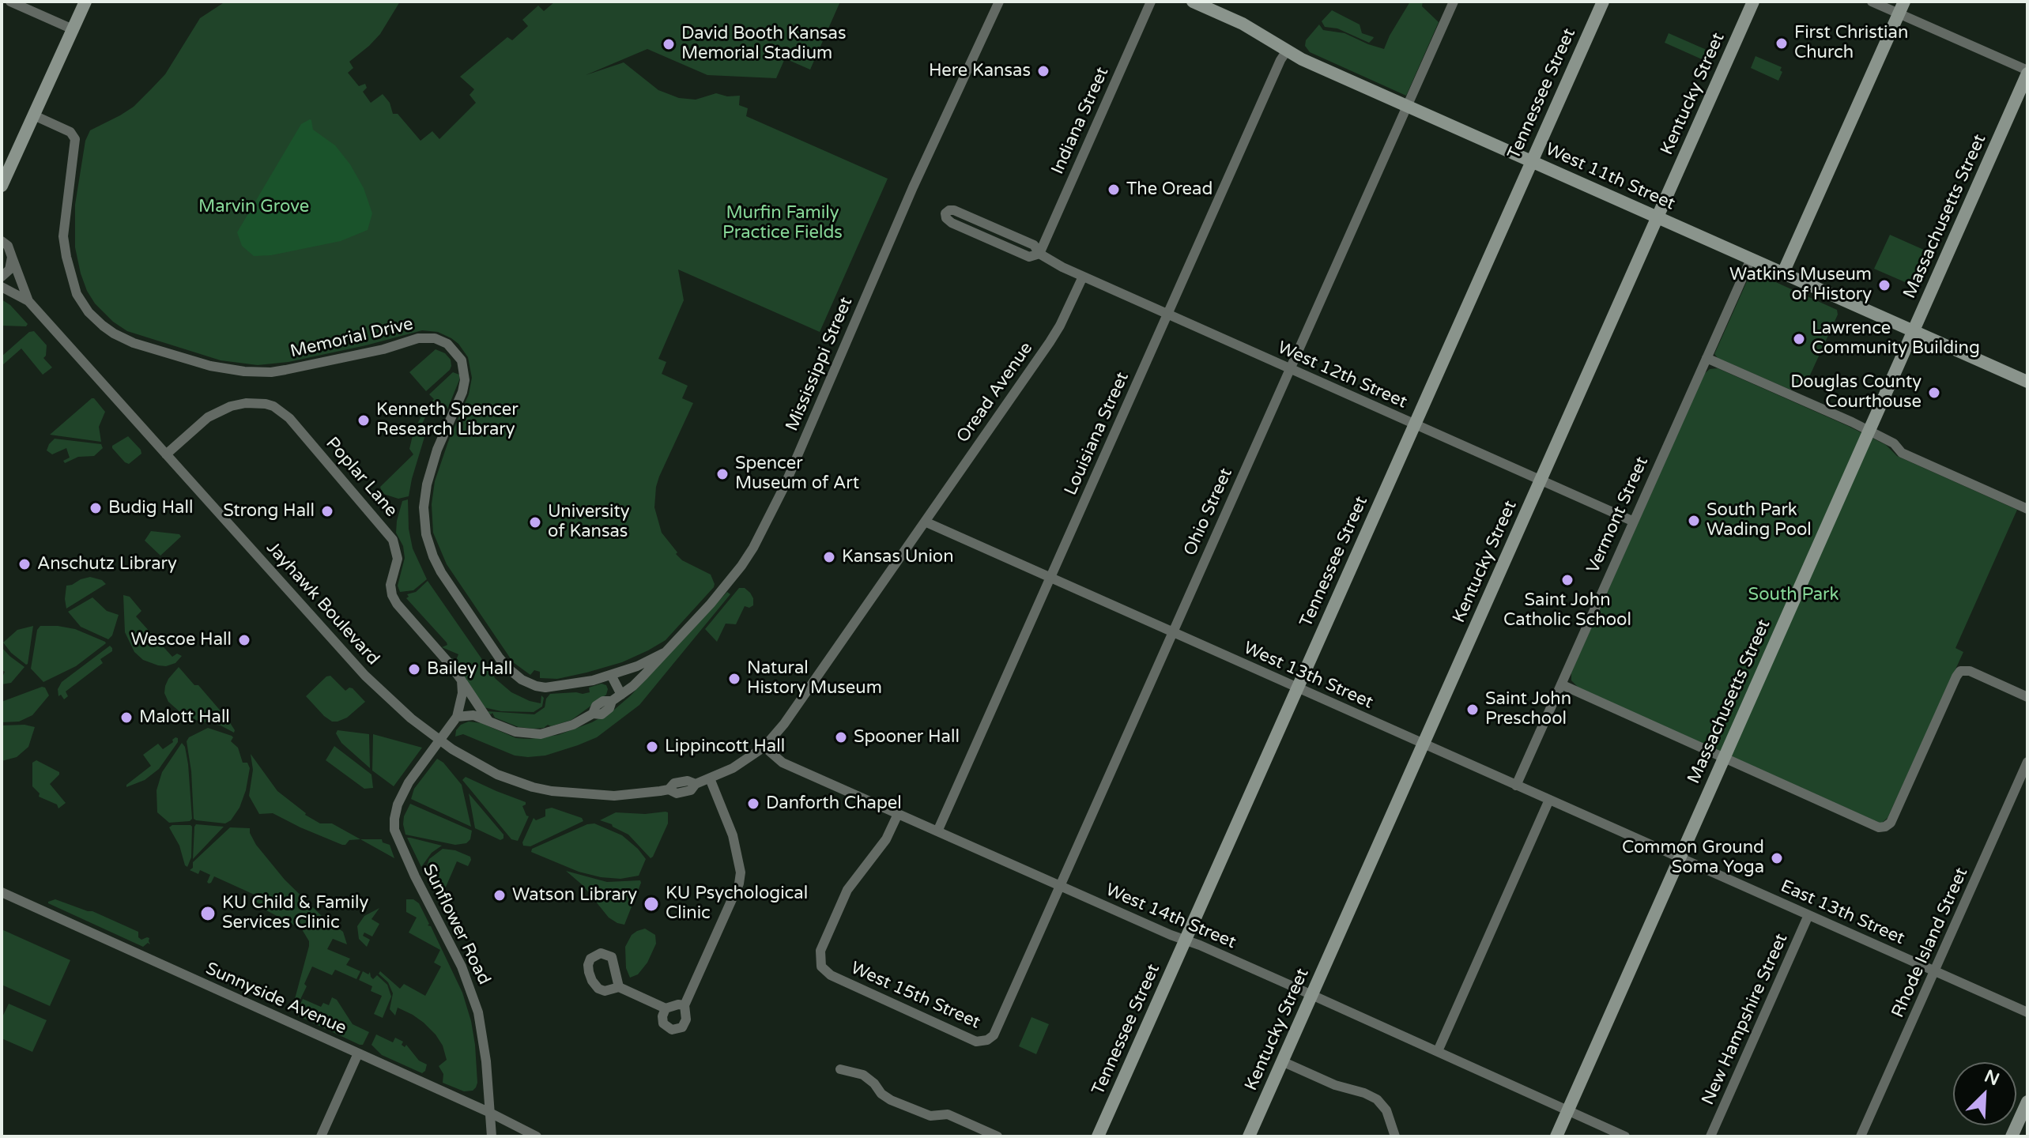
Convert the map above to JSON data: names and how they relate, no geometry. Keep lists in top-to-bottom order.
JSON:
{
  "streets": {
    "main road": [
      "Tennessee Street",
      "Kentucky Street",
      "West 11th Street",
      "Massachusetts Street"
    ],
    "street": [
      "Indiana Street",
      "Memorial Drive",
      "Mississippi Street",
      "West 12th Street",
      "Oread Avenue",
      "Louisiana Street",
      "Poplar Lane",
      "Ohio Street",
      "Vermont Street",
      "Jayhawk Boulevard",
      "West 13th Street",
      "East 13th Street",
      "West 14th Street",
      "Sunflower Road",
      "Rhode Island Street",
      "West 15th Street",
      "Sunnyside Avenue",
      "New Hampshire Street"
    ]
  },
  "crossings": [
    ["Tennessee Street", "West 11th Street"],
    ["Tennessee Street", "West 12th Street"],
    ["Tennessee Street", "West 13th Street"],
    ["Tennessee Street", "West 14th Street"],
    ["Kentucky Street", "West 11th Street"],
    ["Kentucky Street", "West 12th Street"],
    ["Kentucky Street", "West 13th Street"],
    ["Kentucky Street", "West 14th Street"],
    ["Indiana Street", "West 12th Street"],
    ["West 11th Street", "Massachusetts Street"],
    ["West 11th Street", "Louisiana Street"],
    ["West 11th Street", "Ohio Street"],
    ["West 11th Street", "Vermont Street"],
    ["Massachusetts Street", "West 13th Street"],
    ["Massachusetts Street", "East 13th Street"],
    ["Massachusetts Street", "West 14th Street"],
    ["Memorial Drive", "Mississippi Street"],
    ["Mississippi Street", "Poplar Lane"],
    ["West 12th Street", "Oread Avenue"],
    ["West 12th Street", "Louisiana Street"],
    ["West 12th Street", "Ohio Street"],
    ["West 12th Street", "Vermont Street"],
    ["Oread Avenue", "Jayhawk Boulevard"],
    ["Oread Avenue", "West 13th Street"],
    ["Louisiana Street", "West 13th Street"],
    ["Louisiana Street", "West 14th Street"],
    ["Poplar Lane", "Jayhawk Boulevard"],
    ["Ohio Street", "West 13th Street"],
    ["Ohio Street", "West 14th Street"],
    ["Ohio Street", "West 15th Street"],
    ["Vermont Street", "West 13th Street"],
    ["Jayhawk Boulevard", "West 13th Street"],
    ["Jayhawk Boulevard", "West 14th Street"],
    ["Jayhawk Boulevard", "Sunflower Road"],
    ["West 13th Street", "East 13th Street"],
    ["East 13th Street", "Rhode Island Street"],
    ["East 13th Street", "New Hampshire Street"],
    ["West 14th Street", "West 15th Street"],
    ["Sunflower Road", "Sunnyside Avenue"]
  ],
  "parks": ["Marvin Grove", "Murfin Family Practice Fields", "South Park"],
  "places": [
    "First Christian Church",
    "David Booth Kansas Memorial Stadium",
    "Here Kansas",
    "The Oread",
    "Watkins Museum of History",
    "Lawrence Community Building",
    "Douglas County Courthouse",
    "Kenneth Spencer Research Library",
    "Spencer Museum of Art",
    "Budig Hall",
    "Strong Hall",
    "South Park Wading Pool",
    "University of Kansas",
    "Kansas Union",
    "Anschutz Library",
    "Saint John Catholic School",
    "Wescoe Hall",
    "Bailey Hall",
    "Natural History Museum",
    "Saint John Preschool",
    "Malott Hall",
    "Spooner Hall",
    "Lippincott Hall",
    "Danforth Chapel",
    "Common Ground Soma Yoga",
    "Watson Library",
    "KU Psychological Clinic",
    "KU Child & Family Services Clinic"
  ],
  "north": "top right"
}
